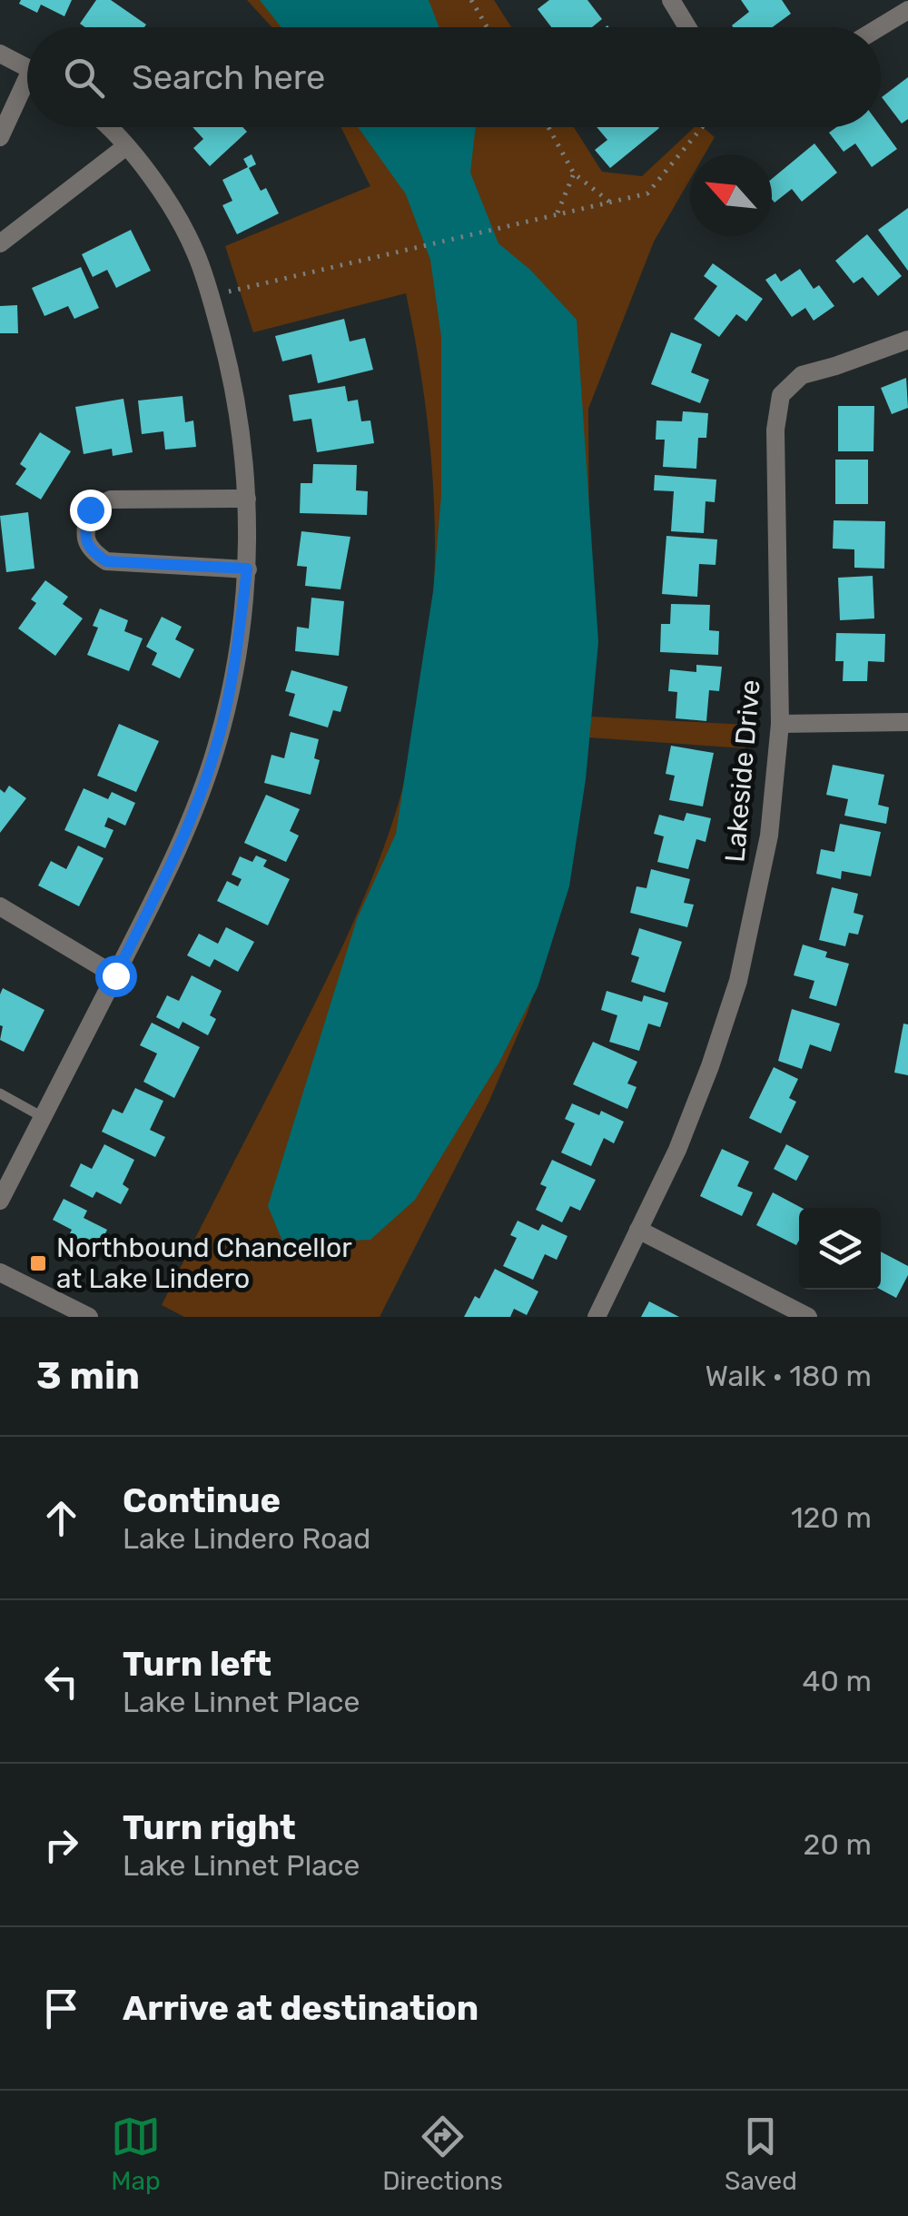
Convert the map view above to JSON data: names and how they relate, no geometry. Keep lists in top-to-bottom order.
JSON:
{
  "streets": {
    "street": ["Lakeside Drive"]
  },
  "places": {
    "transit": ["Northbound Chancellor at Lake Lindero"]
  },
  "north": "top left",
  "page": {
    "search": "Search here",
    "heading": ["3 min", "Walk · 180 m"],
    "list": [
      ["Continue", "Lake Lindero Road", "120 m"],
      ["Turn left", "Lake Linnet Place", "40 m"],
      ["Turn right", "Lake Linnet Place", "20 m"],
      "Arrive at destination"
    ],
    "nav": ["Map", "Directions", "Saved"]
  }
}
